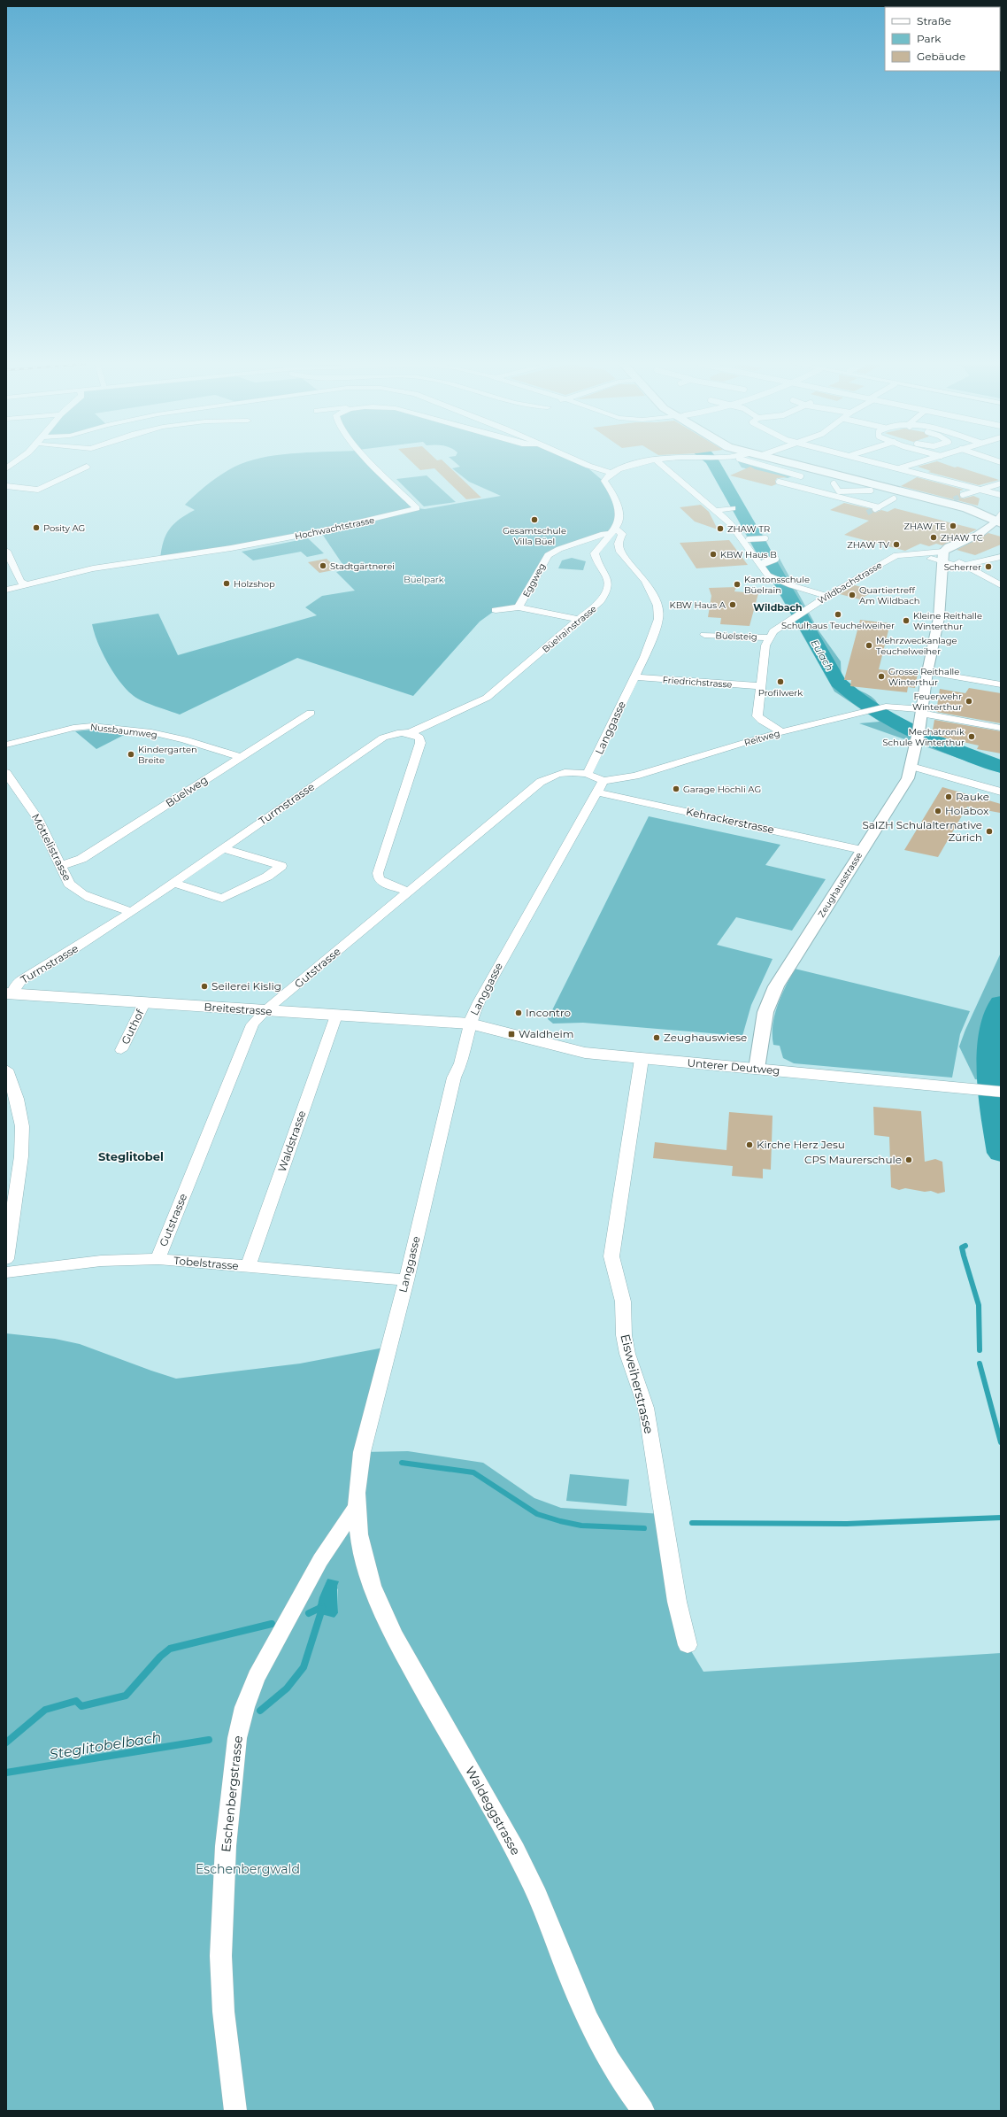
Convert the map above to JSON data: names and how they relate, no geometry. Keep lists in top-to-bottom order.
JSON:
{
  "streets": {
    "main road": ["Breitestrasse", "Unterer Deutweg"],
    "street": [
      "Hochwachtstrasse",
      "Eggweg",
      "Wildbachstrasse",
      "Büelrainstrasse",
      "Büelsteig",
      "Friedrichstrasse",
      "Langgasse",
      "Nussbaumweg",
      "Reitweg",
      "Büelweg",
      "Turmstrasse",
      "Kehrackerstrasse",
      "Möttelistrasse",
      "Zeughausstrasse",
      "Gutstrasse",
      "Guthof",
      "Waldstrasse",
      "Tobelstrasse",
      "Eisweiherstrasse",
      "Eschenbergstrasse",
      "Waldeggstrasse"
    ]
  },
  "crossings": [
    ["Eggweg", "Büelrainstrasse"],
    ["Eggweg", "Langgasse"],
    ["Wildbachstrasse", "Büelsteig"],
    ["Wildbachstrasse", "Zeughausstrasse"],
    ["Büelrainstrasse", "Langgasse"],
    ["Büelrainstrasse", "Turmstrasse"],
    ["Friedrichstrasse", "Langgasse"],
    ["Langgasse", "Reitweg"],
    ["Langgasse", "Kehrackerstrasse"],
    ["Langgasse", "Gutstrasse"],
    ["Langgasse", "Breitestrasse"],
    ["Langgasse", "Unterer Deutweg"],
    ["Langgasse", "Tobelstrasse"],
    ["Langgasse", "Eschenbergstrasse"],
    ["Langgasse", "Waldeggstrasse"],
    ["Nussbaumweg", "Büelweg"],
    ["Reitweg", "Zeughausstrasse"],
    ["Büelweg", "Möttelistrasse"],
    ["Turmstrasse", "Möttelistrasse"],
    ["Turmstrasse", "Breitestrasse"],
    ["Kehrackerstrasse", "Zeughausstrasse"],
    ["Zeughausstrasse", "Unterer Deutweg"],
    ["Gutstrasse", "Breitestrasse"],
    ["Gutstrasse", "Tobelstrasse"],
    ["Breitestrasse", "Guthof"],
    ["Breitestrasse", "Unterer Deutweg"],
    ["Breitestrasse", "Waldstrasse"],
    ["Unterer Deutweg", "Eisweiherstrasse"],
    ["Waldstrasse", "Tobelstrasse"],
    ["Eschenbergstrasse", "Waldeggstrasse"]
  ],
  "districts": ["Wildbach", "Steglitobel"],
  "water": ["Eulach", "Steglitobelbach"],
  "parks": ["Büelpark", "Eschenbergwald"],
  "places": {
    "other": [
      "Gesamtschule Villa Büel",
      "ZHAW TE",
      "Posity AG",
      "ZHAW TR",
      "ZHAW TC",
      "ZHAW TV",
      "KBW Haus B",
      "Stadtgärtnerei",
      "Scherrer",
      "Holzshop",
      "Kantonsschule Büelrain",
      "Quartiertreff Am Wildbach",
      "KBW Haus A",
      "Schulhaus Teuchelweiher",
      "Kleine Reithalle Winterthur",
      "Mehrzweckanlage Teuchelweiher",
      "Grosse Reithalle Winterthur",
      "Profilwerk",
      "Feuerwehr Winterthur",
      "Mechatronik Schule Winterthur",
      "Kindergarten Breite",
      "Garage Höchli AG",
      "Rauke",
      "Holabox",
      "SalZH Schulalternative Zürich",
      "Seilerei Kislig",
      "Incontro",
      "Zeughauswiese",
      "Kirche Herz Jesu",
      "CPS Maurerschule"
    ],
    "transit": ["Waldheim"]
  },
  "legend": ["Straße", "Park", "Gebäude"]
}
